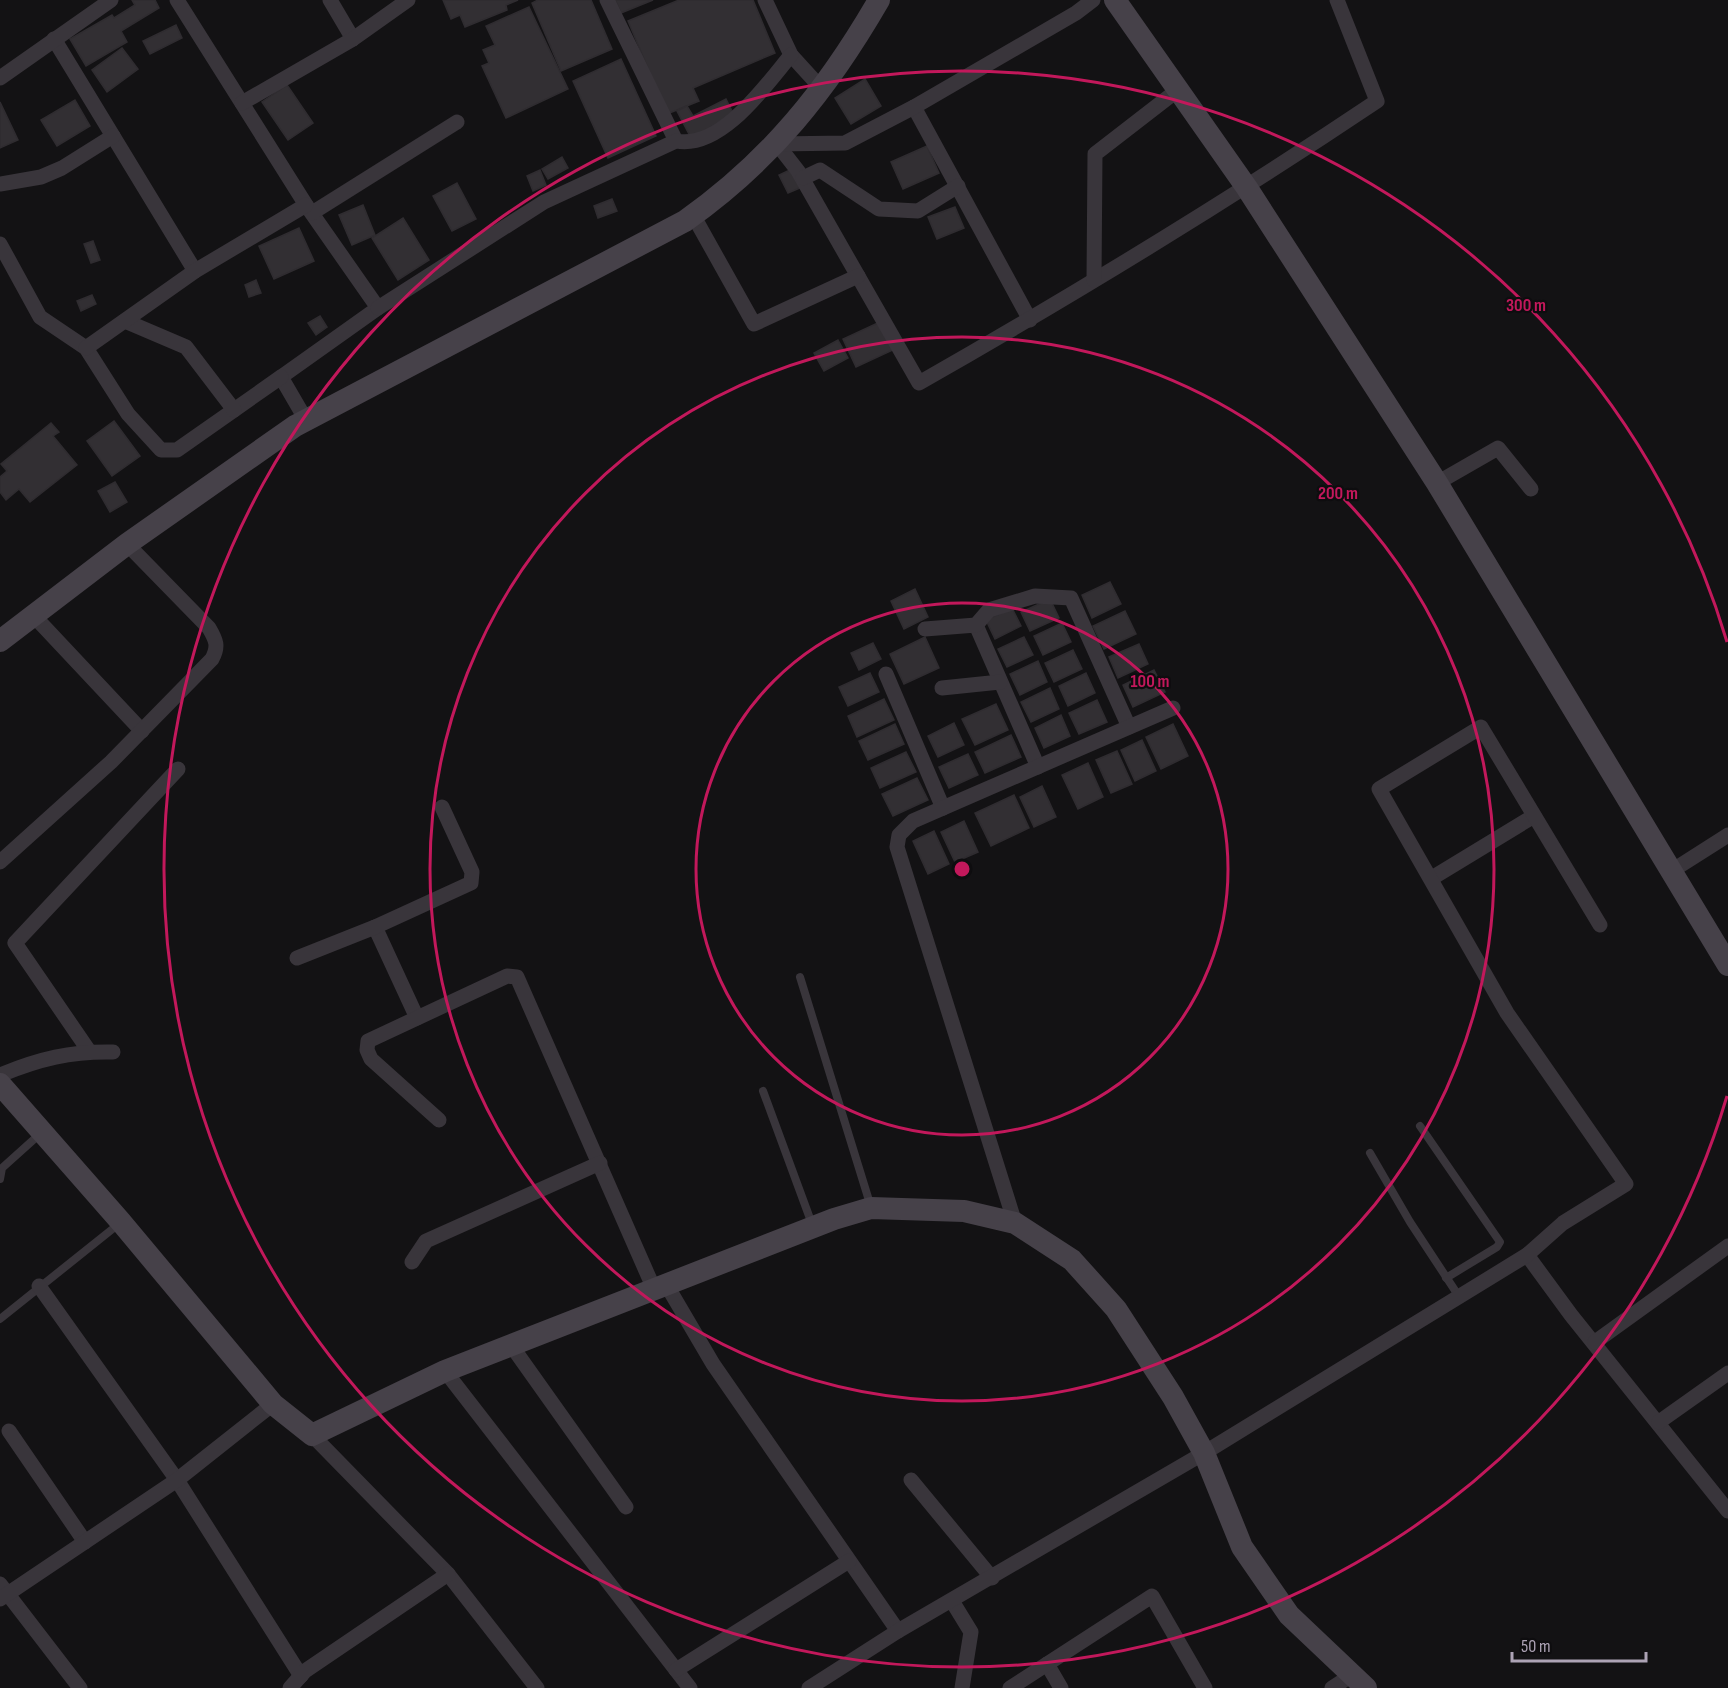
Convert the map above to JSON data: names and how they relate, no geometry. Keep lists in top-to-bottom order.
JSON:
{
  "scale_bar": "50 m",
  "rings": ["300 m", "200 m", "100 m"]
}
